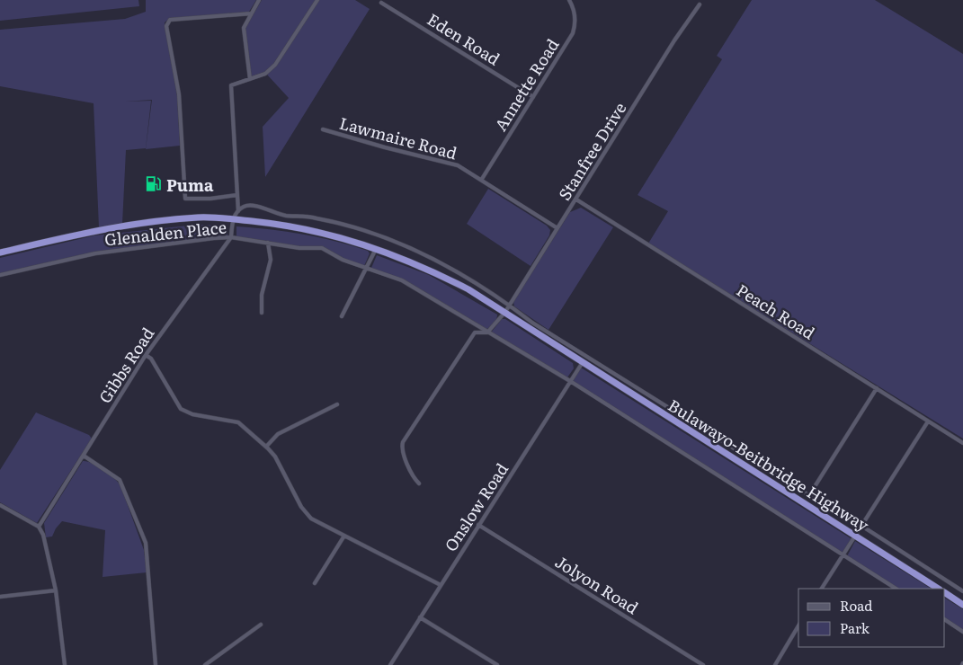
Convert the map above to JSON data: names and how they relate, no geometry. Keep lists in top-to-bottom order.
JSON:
{
  "streets": {
    "highway": ["Bulawayo-Beitbridge Highway"],
    "street": [
      "Eden Road",
      "Annette Road",
      "Lawmaire Road",
      "Stanfree Drive",
      "Glenalden Place",
      "Peach Road",
      "Gibbs Road",
      "Onslow Road",
      "Jolyon Road"
    ]
  },
  "crossings": [
    ["Eden Road", "Annette Road"],
    ["Annette Road", "Lawmaire Road"],
    ["Lawmaire Road", "Stanfree Drive"],
    ["Stanfree Drive", "Glenalden Place"],
    ["Stanfree Drive", "Peach Road"],
    ["Stanfree Drive", "Bulawayo-Beitbridge Highway"],
    ["Glenalden Place", "Gibbs Road"],
    ["Glenalden Place", "Onslow Road"],
    ["Bulawayo-Beitbridge Highway", "Onslow Road"],
    ["Onslow Road", "Jolyon Road"]
  ],
  "places": {
    "fuel station": ["Puma"]
  },
  "legend": ["Road", "Park"]
}
